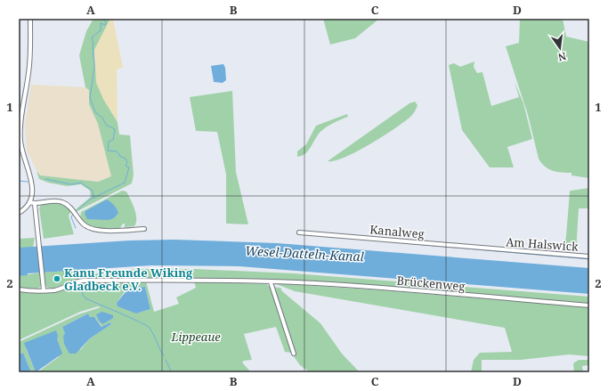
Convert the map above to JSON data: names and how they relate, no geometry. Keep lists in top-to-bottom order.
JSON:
{
  "streets": {
    "street": ["Kanalweg", "Am Halswick", "Brückenweg"]
  },
  "crossings": [
    ["Kanalweg", "Am Halswick"]
  ],
  "water": ["Wesel-Datteln-Kanal"],
  "parks": ["Lippeaue"],
  "places": ["Kanu Freunde Wiking Gladbeck e.V."],
  "north": "bottom",
  "grid": {
    "columns": [
      "A",
      "B",
      "C",
      "D"
    ],
    "rows": ["1", "2"]
  }
}
